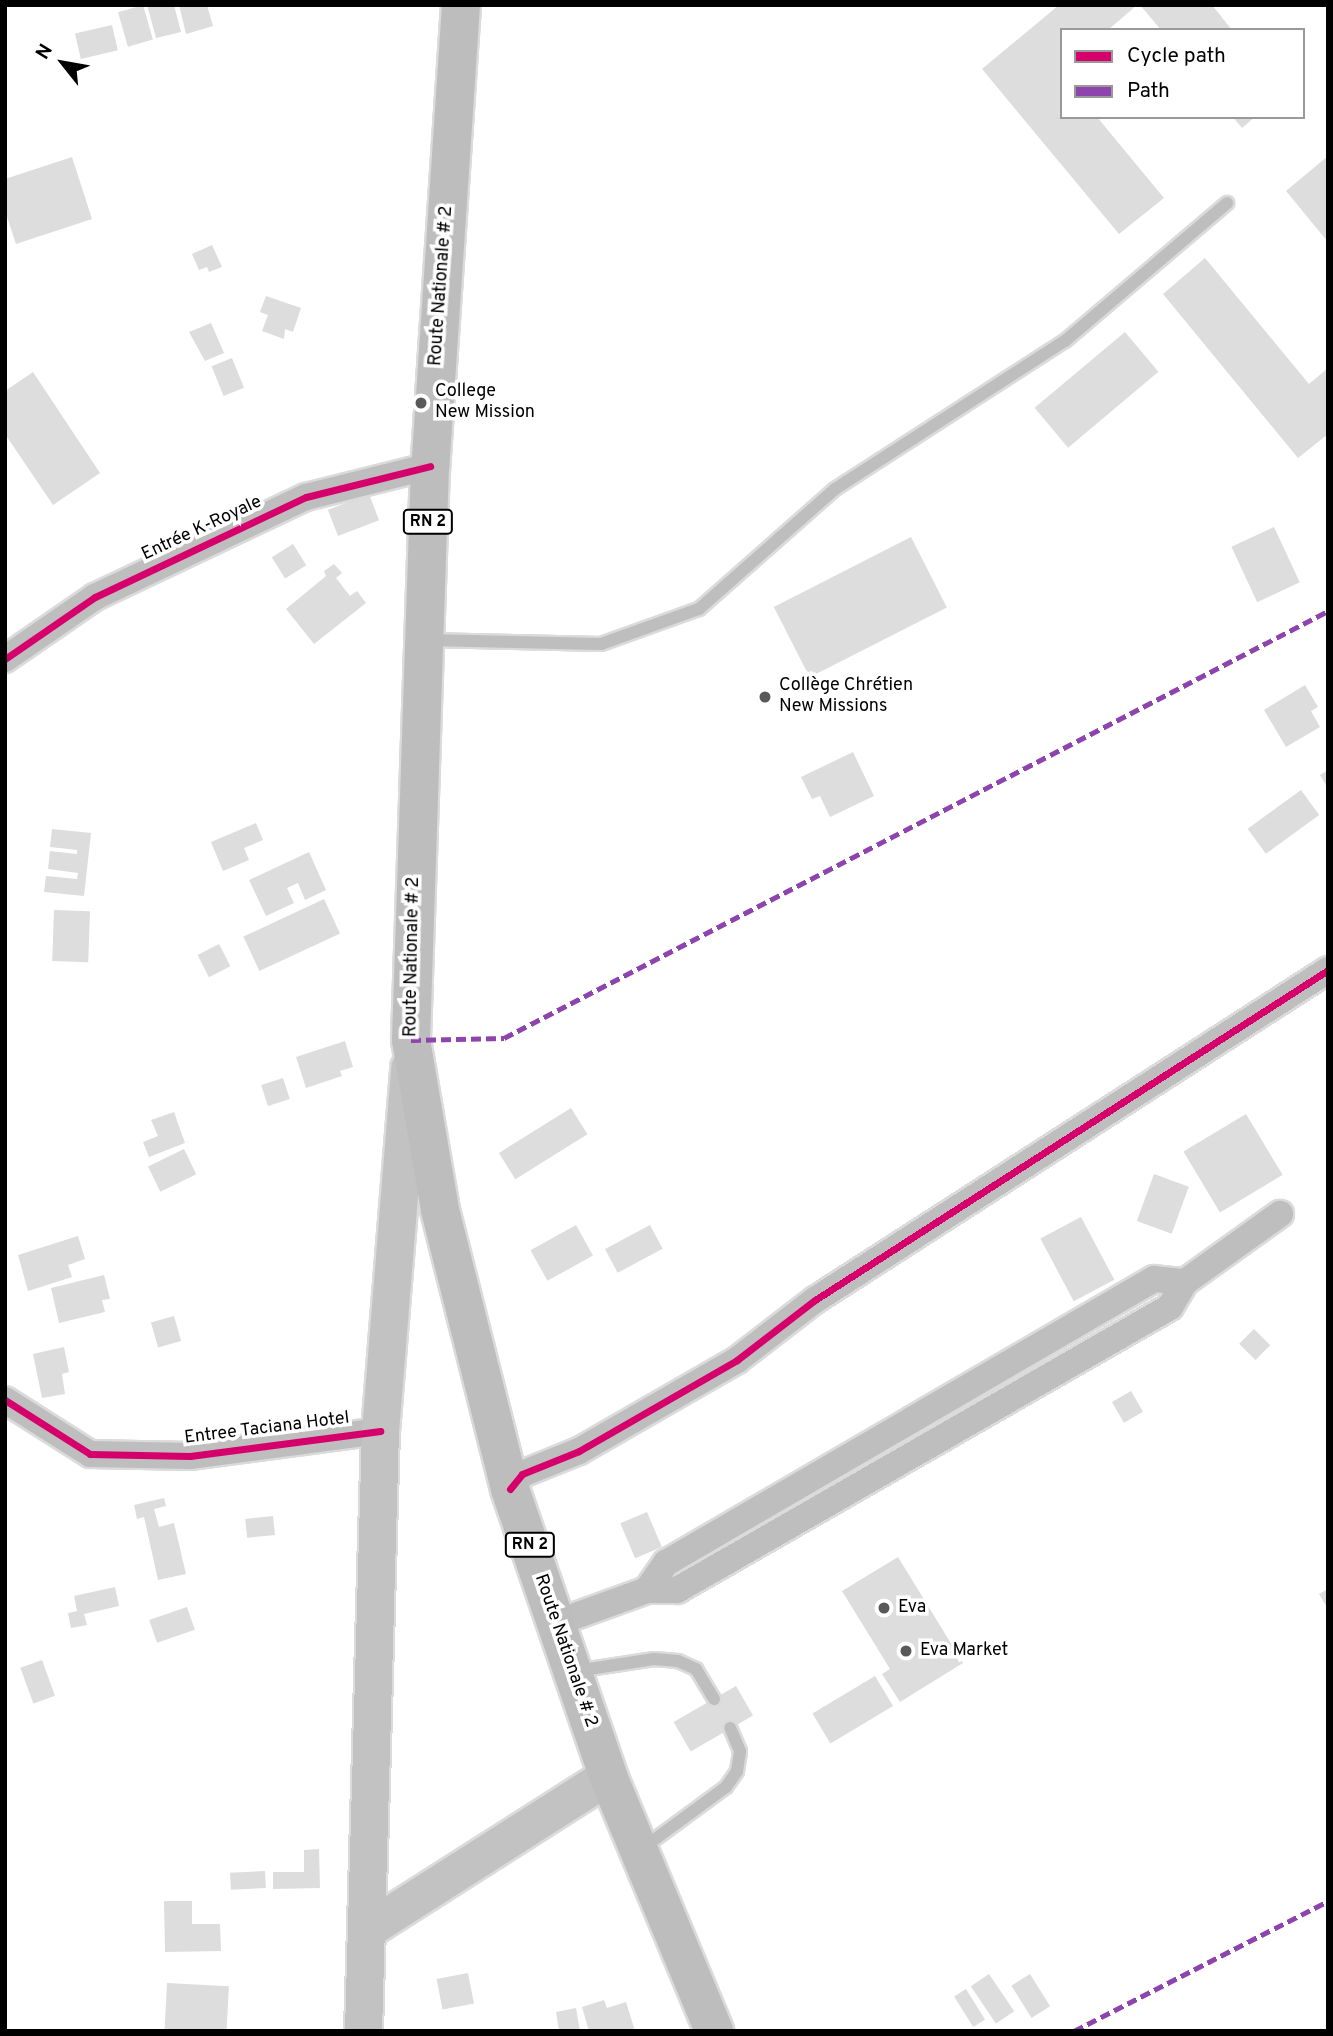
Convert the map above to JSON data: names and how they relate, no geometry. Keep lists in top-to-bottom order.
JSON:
{
  "streets": {
    "main road": ["Route Nationale # 2", "RN 2"],
    "street": ["Entrée K-Royale", "Entree Taciana Hotel"]
  },
  "crossings": [
    ["Route Nationale # 2", "Entrée K-Royale"]
  ],
  "places": [
    "College New Mission",
    "Collège Chrétien New Missions",
    "Eva",
    "Eva Market"
  ],
  "legend": ["Cycle path", "Path"],
  "north": "top left"
}
